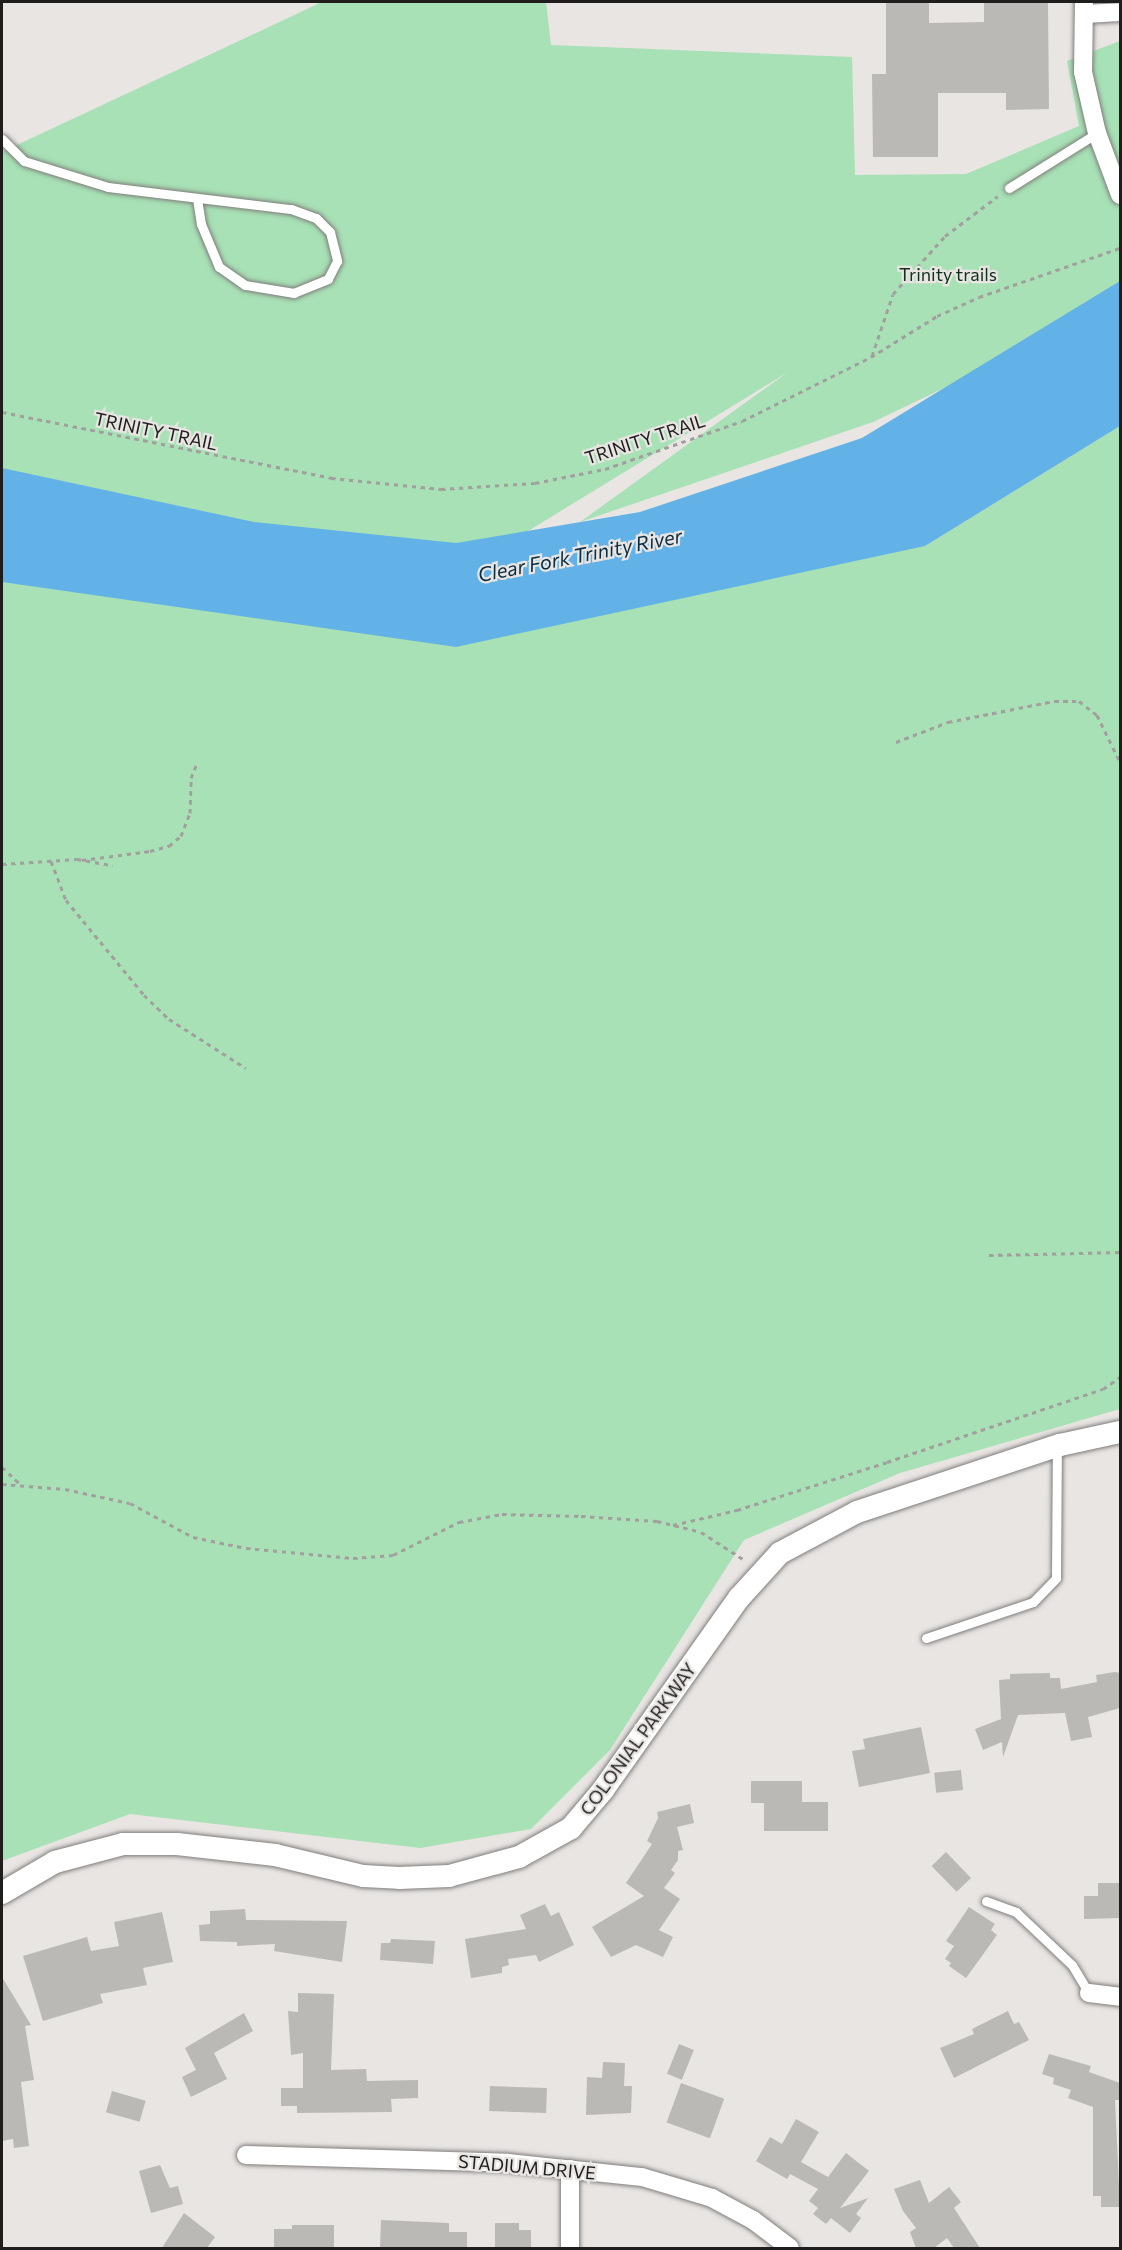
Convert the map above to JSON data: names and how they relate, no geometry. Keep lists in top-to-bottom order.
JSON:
{
  "streets": {
    "street": ["COLONIAL PARKWAY", "STADIUM DRIVE"],
    "path": ["TRINITY TRAIL"]
  },
  "water": ["Clear Fork Trinity River"],
  "parks": ["Trinity trails"]
}
